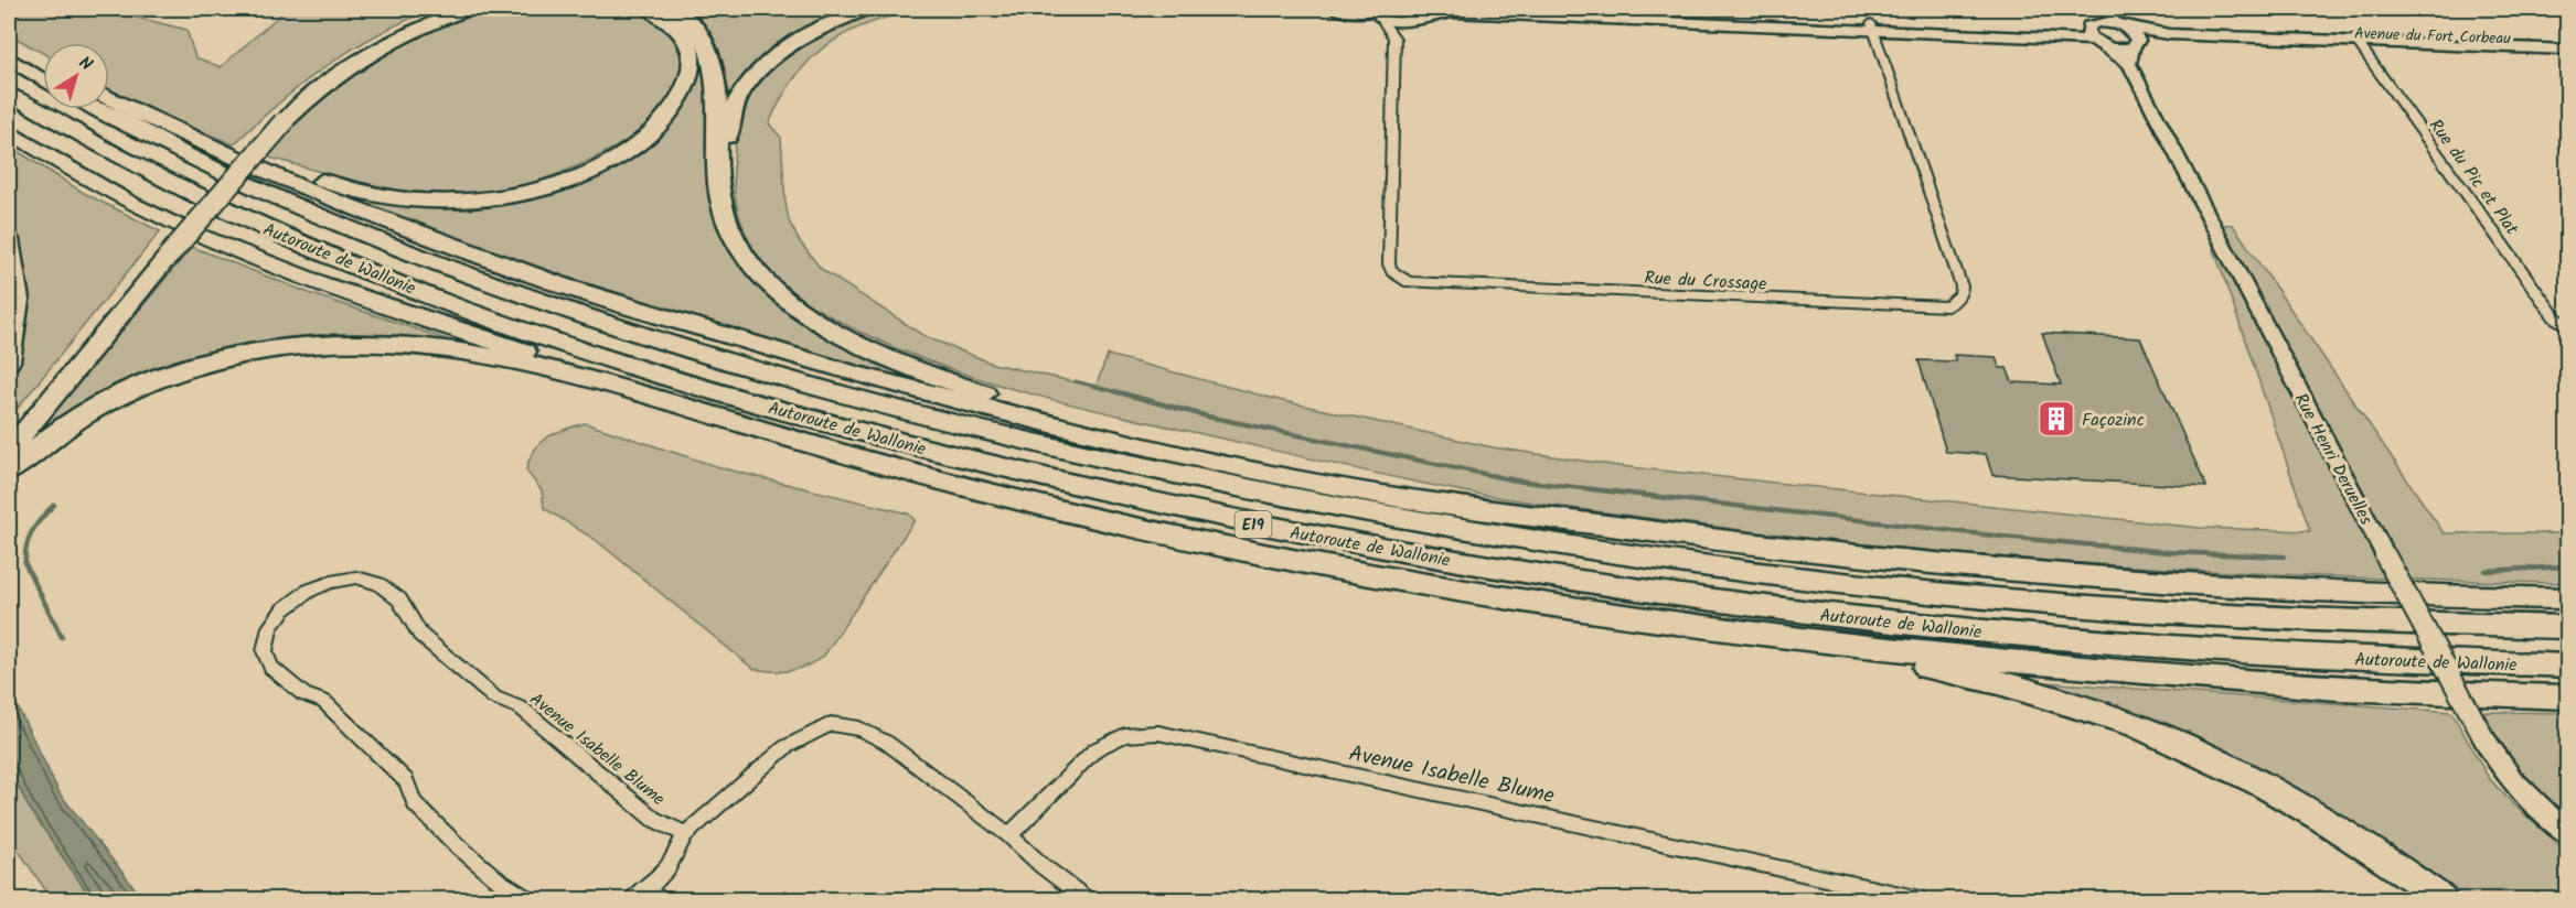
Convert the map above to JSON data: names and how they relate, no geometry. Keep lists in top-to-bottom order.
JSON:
{
  "streets": {
    "highway": ["Autoroute de Wallonie", "E19"],
    "street": [
      "Avenue du Fort Corbeau",
      "Rue du Pic et Plat",
      "Rue du Crossage",
      "Rue Henri Deruelles",
      "Avenue Isabelle Blume"
    ]
  },
  "crossings": [
    ["Avenue du Fort Corbeau", "Rue du Pic et Plat"],
    ["Avenue du Fort Corbeau", "Rue Henri Deruelles"]
  ],
  "places": {
    "building": ["Façozinc"]
  },
  "north": "top right"
}
